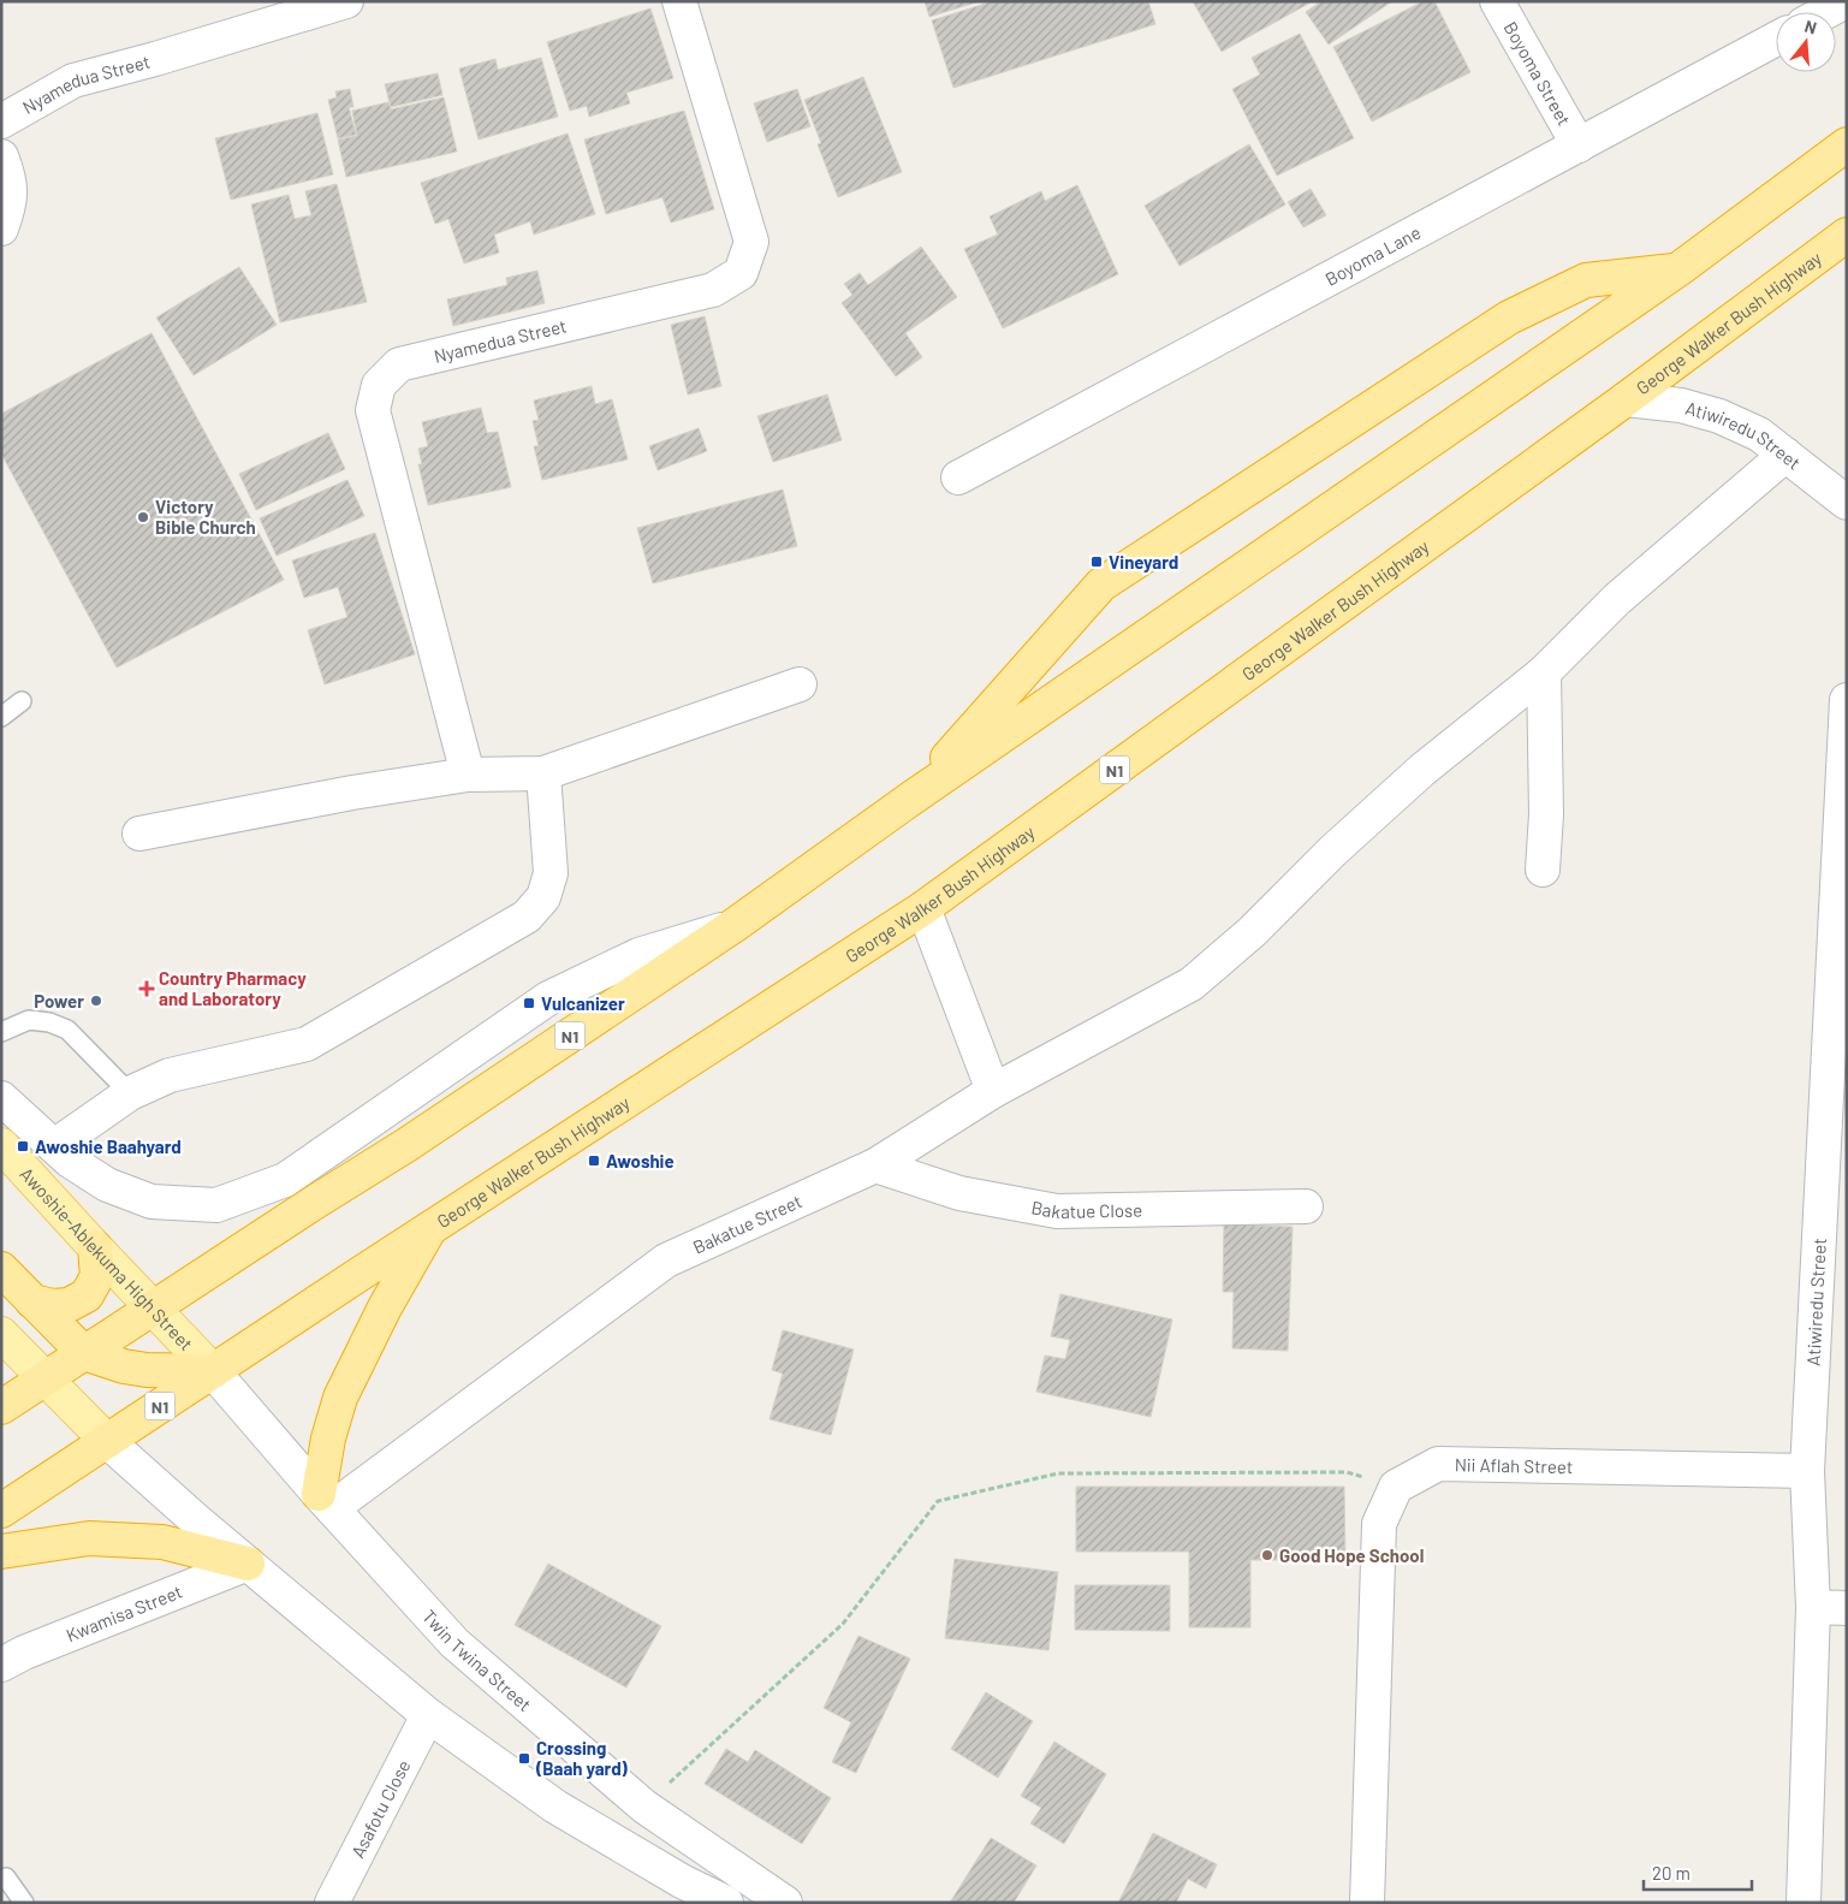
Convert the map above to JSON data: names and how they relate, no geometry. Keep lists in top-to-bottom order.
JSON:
{
  "streets": {
    "highway": ["George Walker Bush Highway", "N1"],
    "main road": ["Awoshie-Ablekuma High Street"],
    "street": [
      "Boyoma Street",
      "Nyamedua Street",
      "Boyoma Lane",
      "Atiwiredu Street",
      "Bakatue Close",
      "Bakatue Street",
      "Nii Aflah Street",
      "Kwamisa Street",
      "Twin Twina Street",
      "Asafotu Close"
    ]
  },
  "crossings": [
    ["Boyoma Street", "Boyoma Lane"],
    ["George Walker Bush Highway", "Atiwiredu Street"],
    ["George Walker Bush Highway", "Awoshie-Ablekuma High Street"],
    ["George Walker Bush Highway", "Twin Twina Street"],
    ["Atiwiredu Street", "Bakatue Street"],
    ["Atiwiredu Street", "Nii Aflah Street"],
    ["N1", "Awoshie-Ablekuma High Street"],
    ["Bakatue Close", "Bakatue Street"],
    ["Bakatue Street", "Twin Twina Street"],
    ["Awoshie-Ablekuma High Street", "Twin Twina Street"]
  ],
  "places": {
    "other": ["Victory Bible Church", "Power", "Good Hope School"],
    "transit": [
      "Vineyard",
      "Vulcanizer",
      "Awoshie Baahyard",
      "Awoshie",
      "Crossing (Baah yard)"
    ],
    "health": ["Country Pharmacy and Laboratory"]
  },
  "scale_bar": "20 m",
  "north": "top"
}
